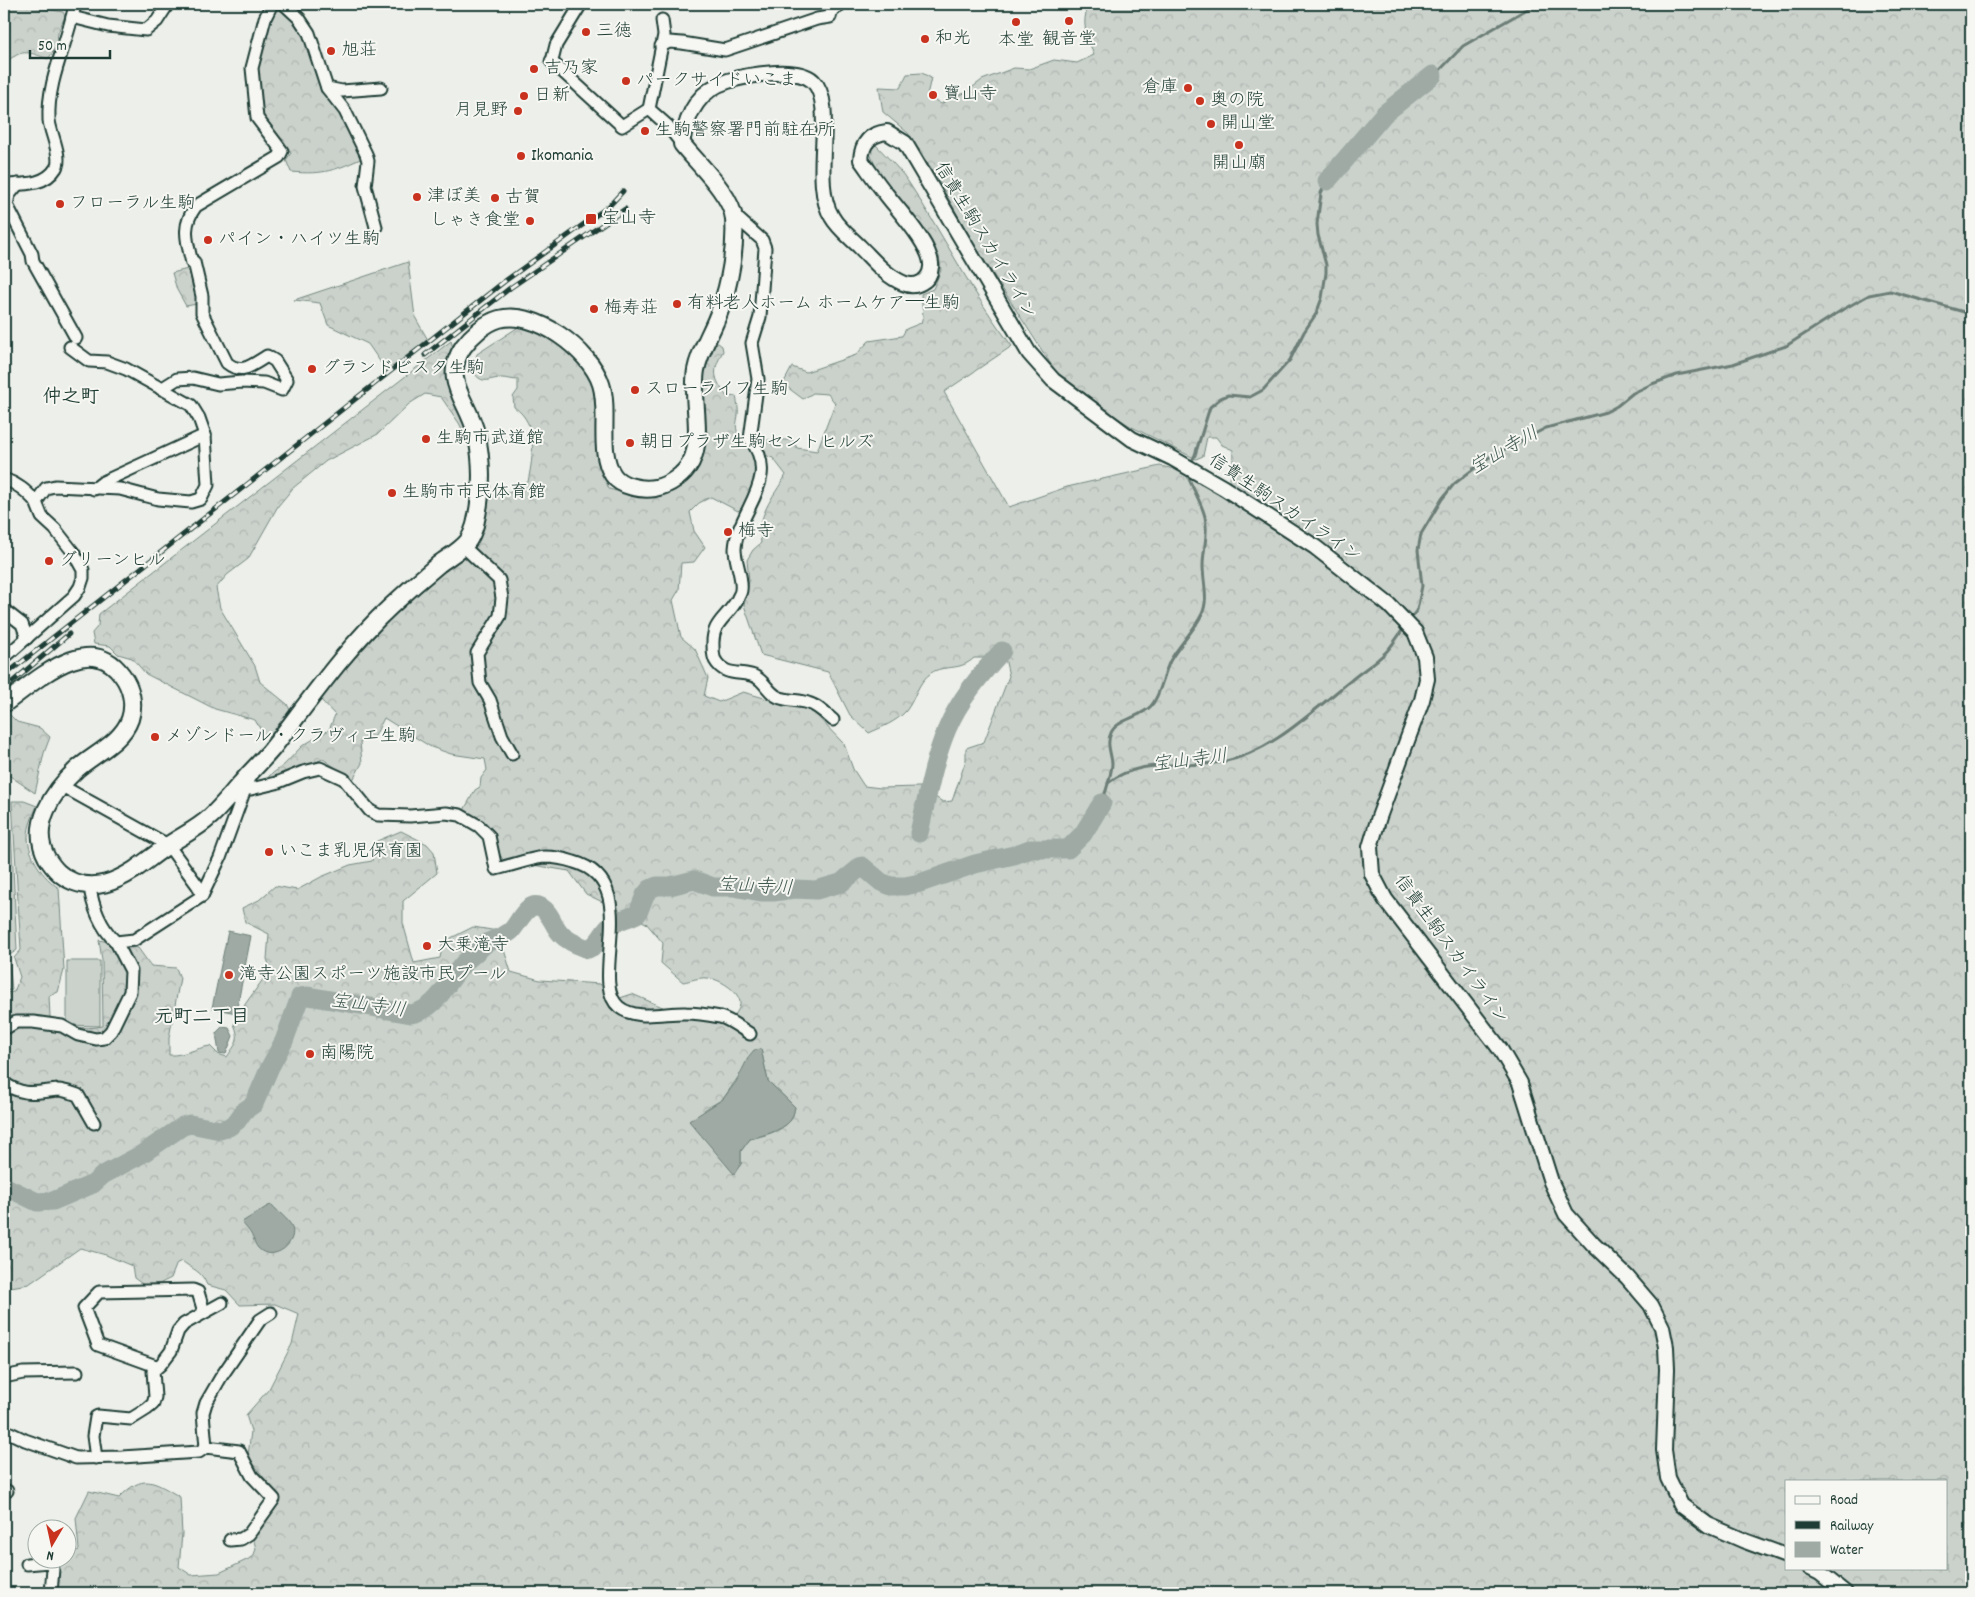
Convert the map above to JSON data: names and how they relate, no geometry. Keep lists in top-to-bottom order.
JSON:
{
  "streets": {
    "street": ["信貴生駒スカイライン"]
  },
  "districts": ["仲之町", "元町二丁目"],
  "water": ["宝山寺川"],
  "places": {
    "other": [
      "観音堂",
      "本堂",
      "三徳",
      "和光",
      "旭荘",
      "吉乃家",
      "パークサイドいこま",
      "倉庫",
      "寶山寺",
      "日新",
      "奥の院",
      "月見野",
      "開山堂",
      "生駒警察署門前駐在所",
      "開山廟",
      "Ikomania",
      "津ぼ美",
      "古賀",
      "フローラル生駒",
      "しゃき食堂",
      "パイン・ハイツ生駒",
      "有料老人ホーム ホームケア―生駒",
      "梅寿荘",
      "グランドビスタ生駒",
      "スローライフ生駒",
      "生駒市武道館",
      "朝日プラザ生駒セントヒルズ",
      "生駒市市民体育館",
      "梅寺",
      "グリーンヒル",
      "メゾンドール・クラヴィエ生駒",
      "いこま乳児保育園",
      "大乗滝寺",
      "滝寺公園スポーツ施設市民プール",
      "南陽院"
    ],
    "transit": ["宝山寺"]
  },
  "legend": ["Road", "Railway", "Water"],
  "scale_bar": "50 m",
  "north": "bottom"
}
